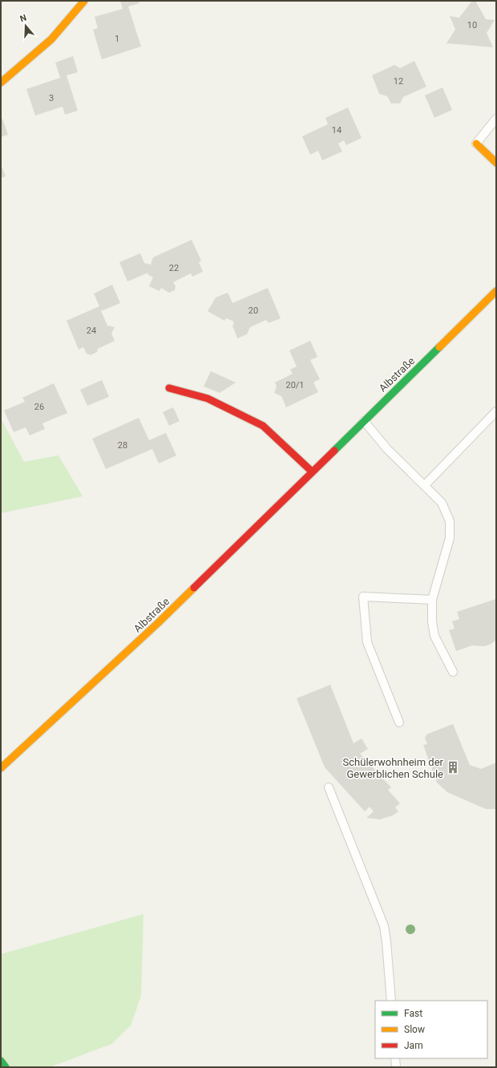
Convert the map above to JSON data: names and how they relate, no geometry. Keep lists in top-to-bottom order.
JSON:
{
  "streets": {
    "street": ["Albstraße"]
  },
  "places": {
    "building": ["Schülerwohnheim der Gewerblichen Schule"]
  },
  "house_numbers": [
    "10",
    "1",
    "12",
    "3",
    "14",
    "22",
    "20",
    "24",
    "20/1",
    "26",
    "28"
  ],
  "legend": ["Fast", "Slow", "Jam"],
  "north": "top"
}
